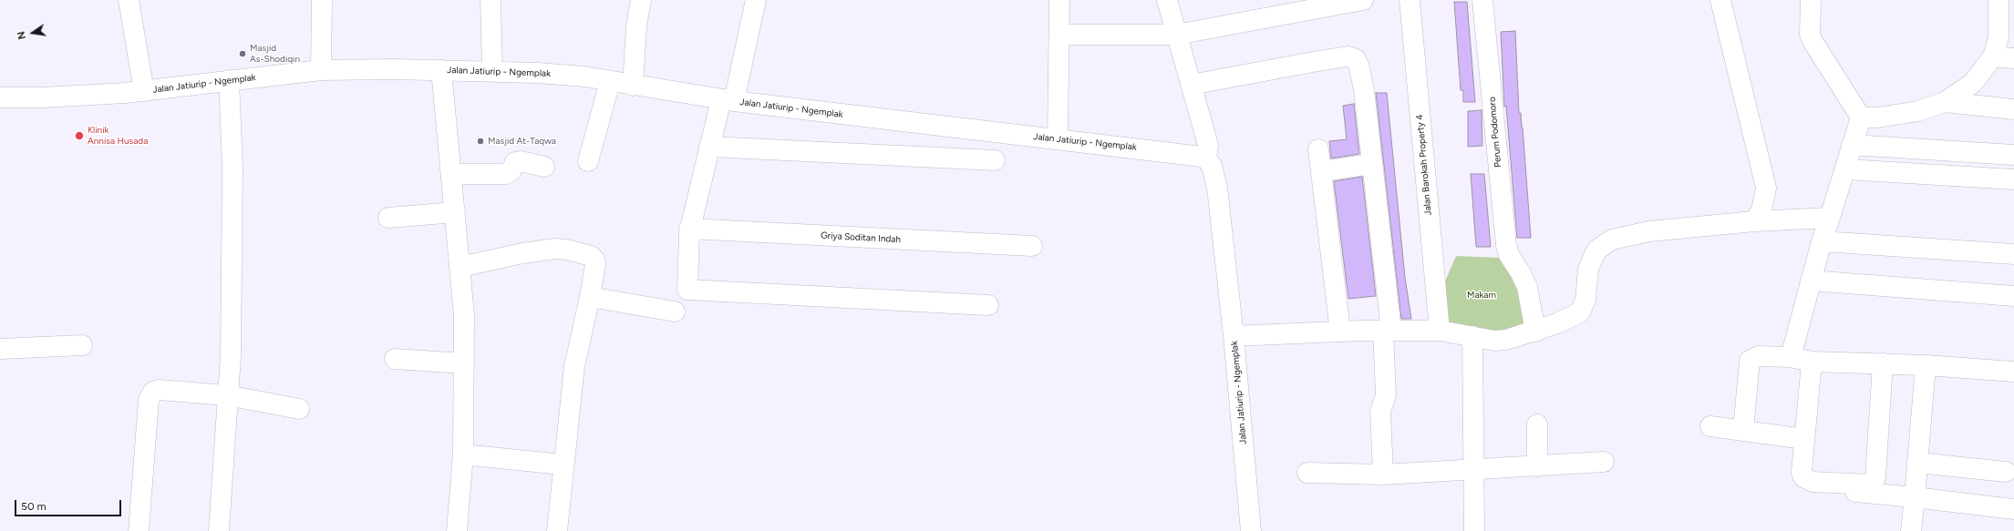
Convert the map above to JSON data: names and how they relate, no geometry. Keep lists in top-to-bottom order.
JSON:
{
  "streets": {
    "street": [
      "Jalan Jatiurip - Ngemplak",
      "Perum Podomoro",
      "Jalan Barokah Property 4",
      "Griya Soditan Indah"
    ]
  },
  "parks": ["Makam"],
  "places": ["Masjid As-Shodiqin", "Klinik Annisa Husada", "Masjid At-Taqwa"],
  "scale_bar": "50 m",
  "north": "left"
}
